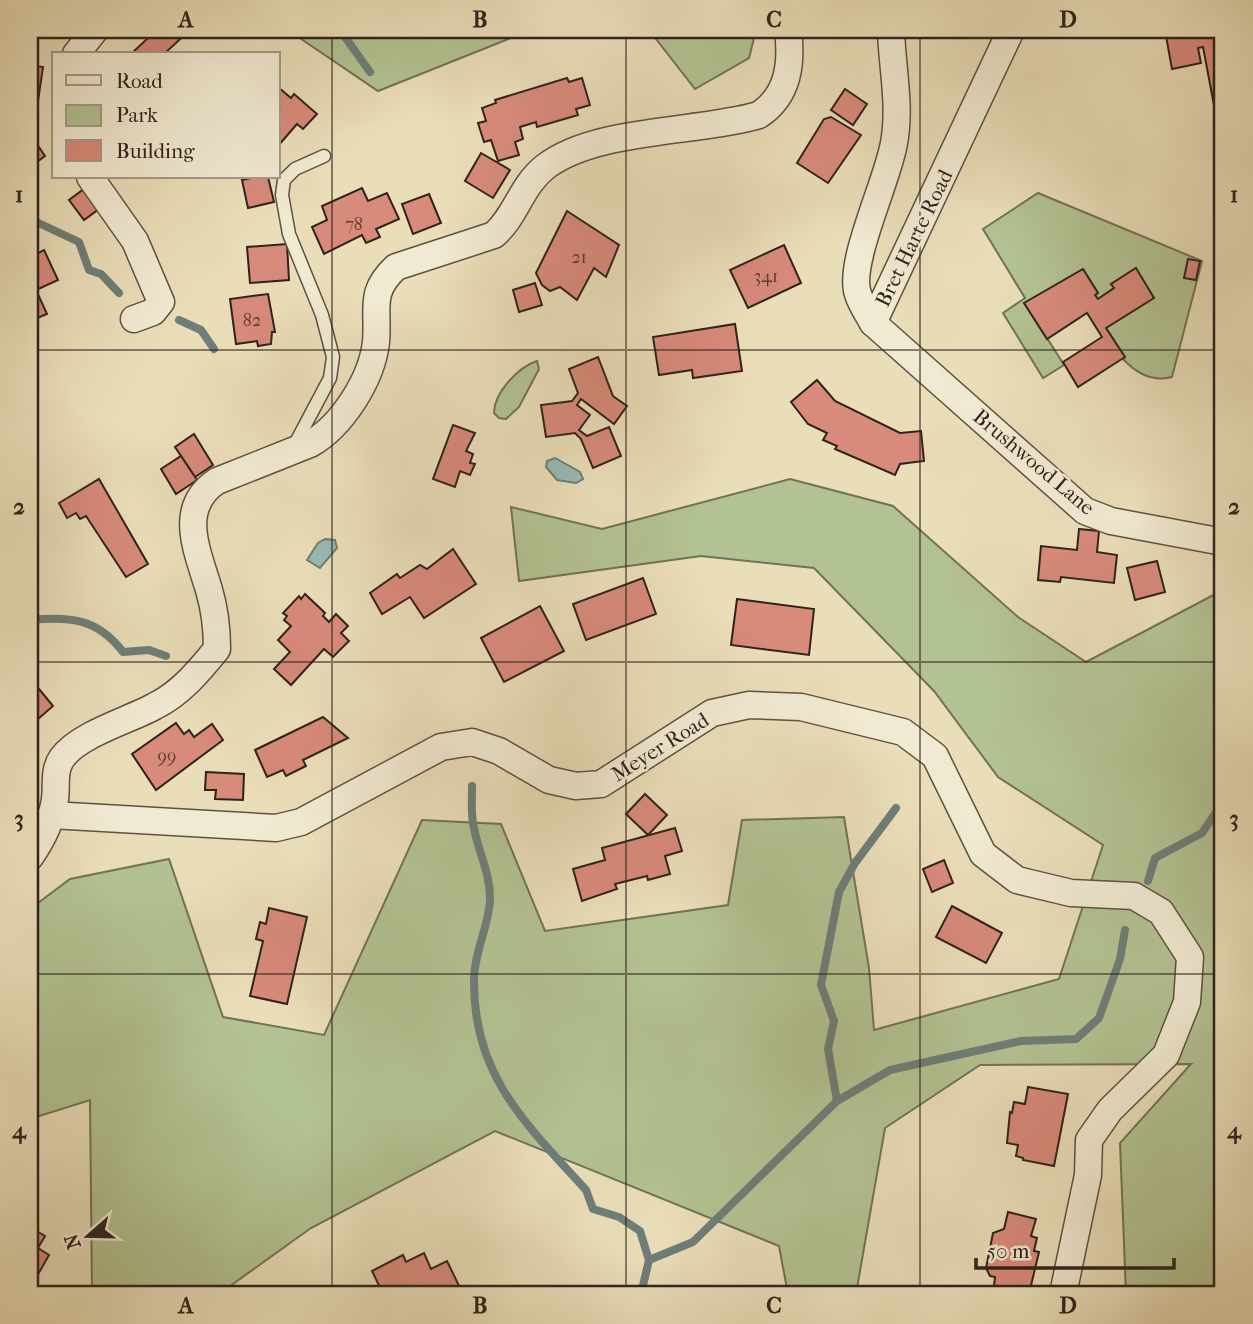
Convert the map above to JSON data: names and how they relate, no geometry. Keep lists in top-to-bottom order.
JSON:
{
  "streets": {
    "street": ["Bret Harte Road", "Brushwood Lane", "Meyer Road"]
  },
  "crossings": [
    ["Bret Harte Road", "Brushwood Lane"]
  ],
  "house_numbers": [
    "78",
    "21",
    "341",
    "82",
    "99"
  ],
  "legend": ["Road", "Park", "Building"],
  "scale_bar": "50 m",
  "north": "left",
  "grid": {
    "columns": [
      "A",
      "B",
      "C",
      "D"
    ],
    "rows": [
      "1",
      "2",
      "3",
      "4"
    ]
  }
}
